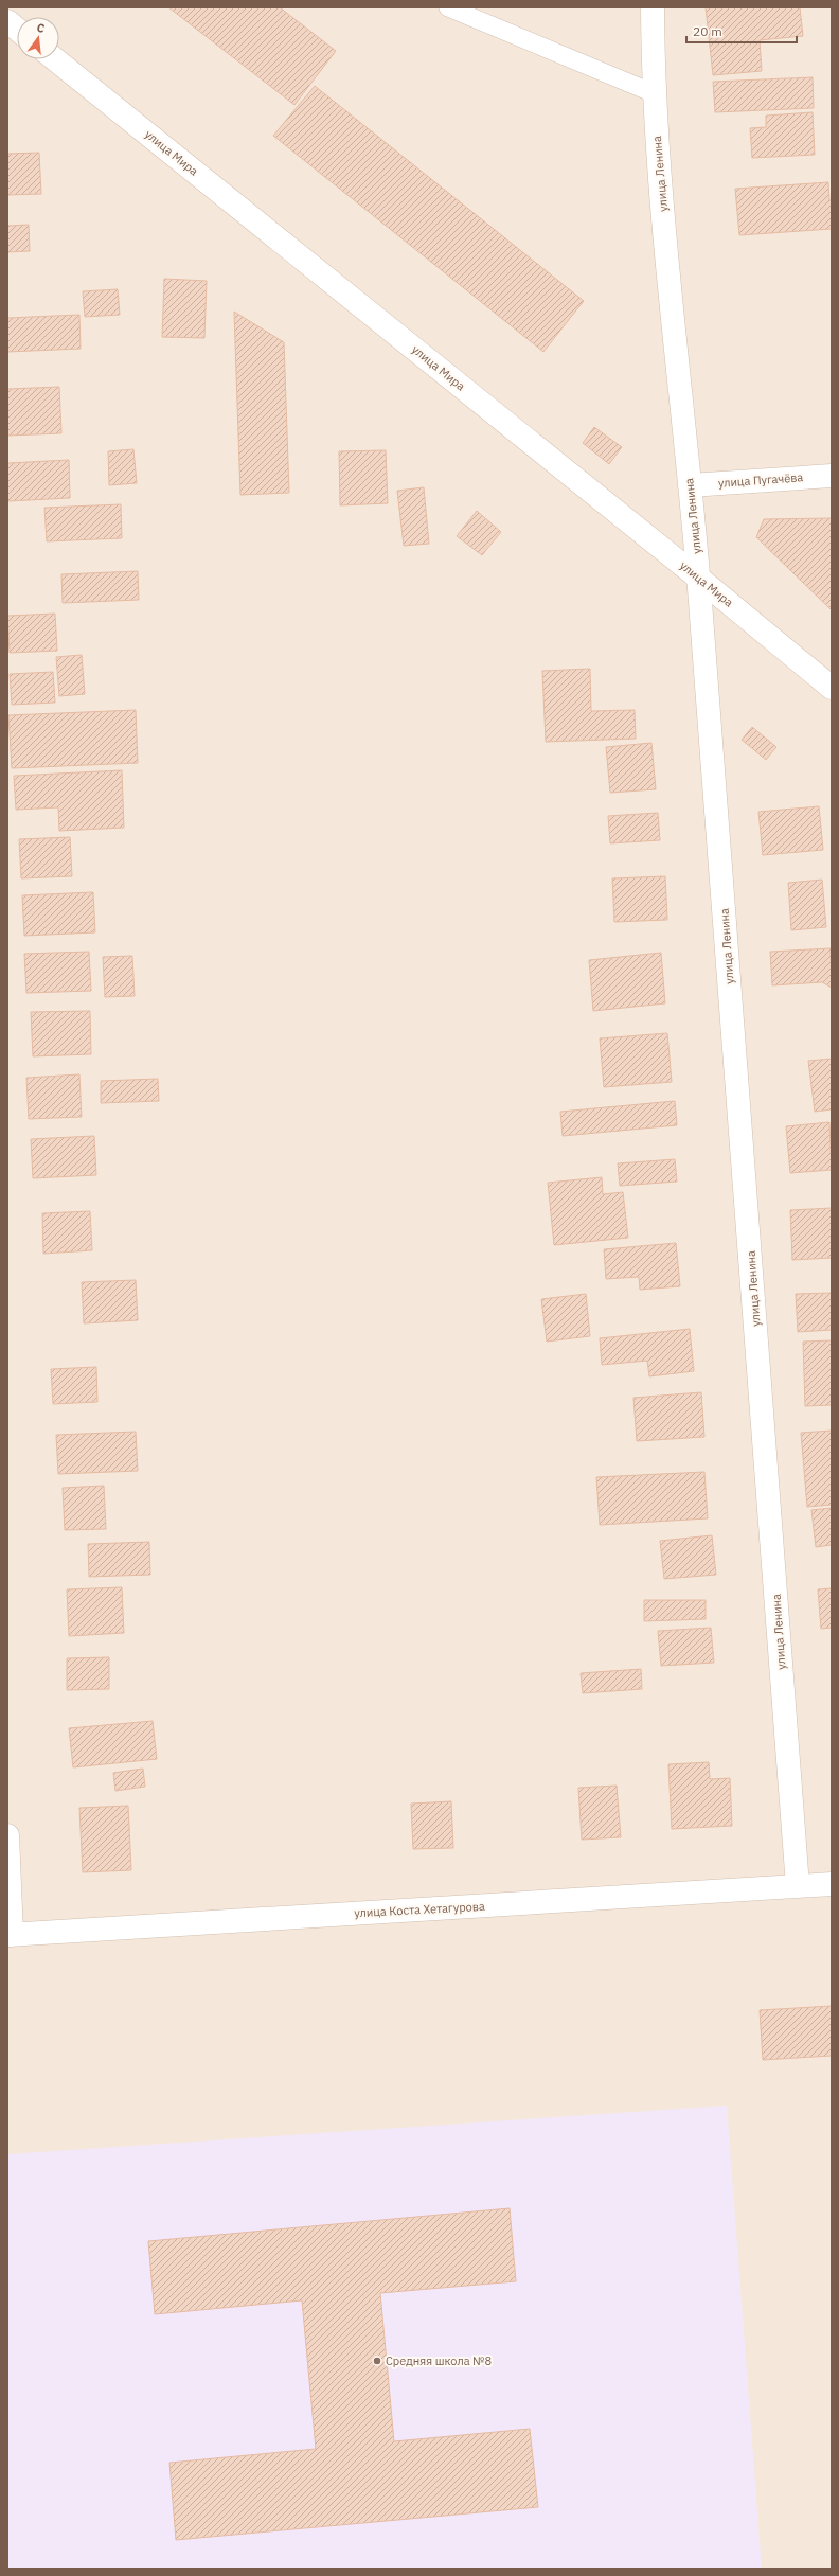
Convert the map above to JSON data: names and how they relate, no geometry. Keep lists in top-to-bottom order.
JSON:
{
  "streets": {
    "street": [
      "улица Мира",
      "улица Ленина",
      "улица Пугачёва",
      "улица Коста Хетагурова"
    ]
  },
  "crossings": [
    ["улица Мира", "улица Ленина"],
    ["улица Ленина", "улица Пугачёва"],
    ["улица Ленина", "улица Коста Хетагурова"]
  ],
  "places": ["Средняя школа №8"],
  "scale_bar": "20 m",
  "north": "top"
}
